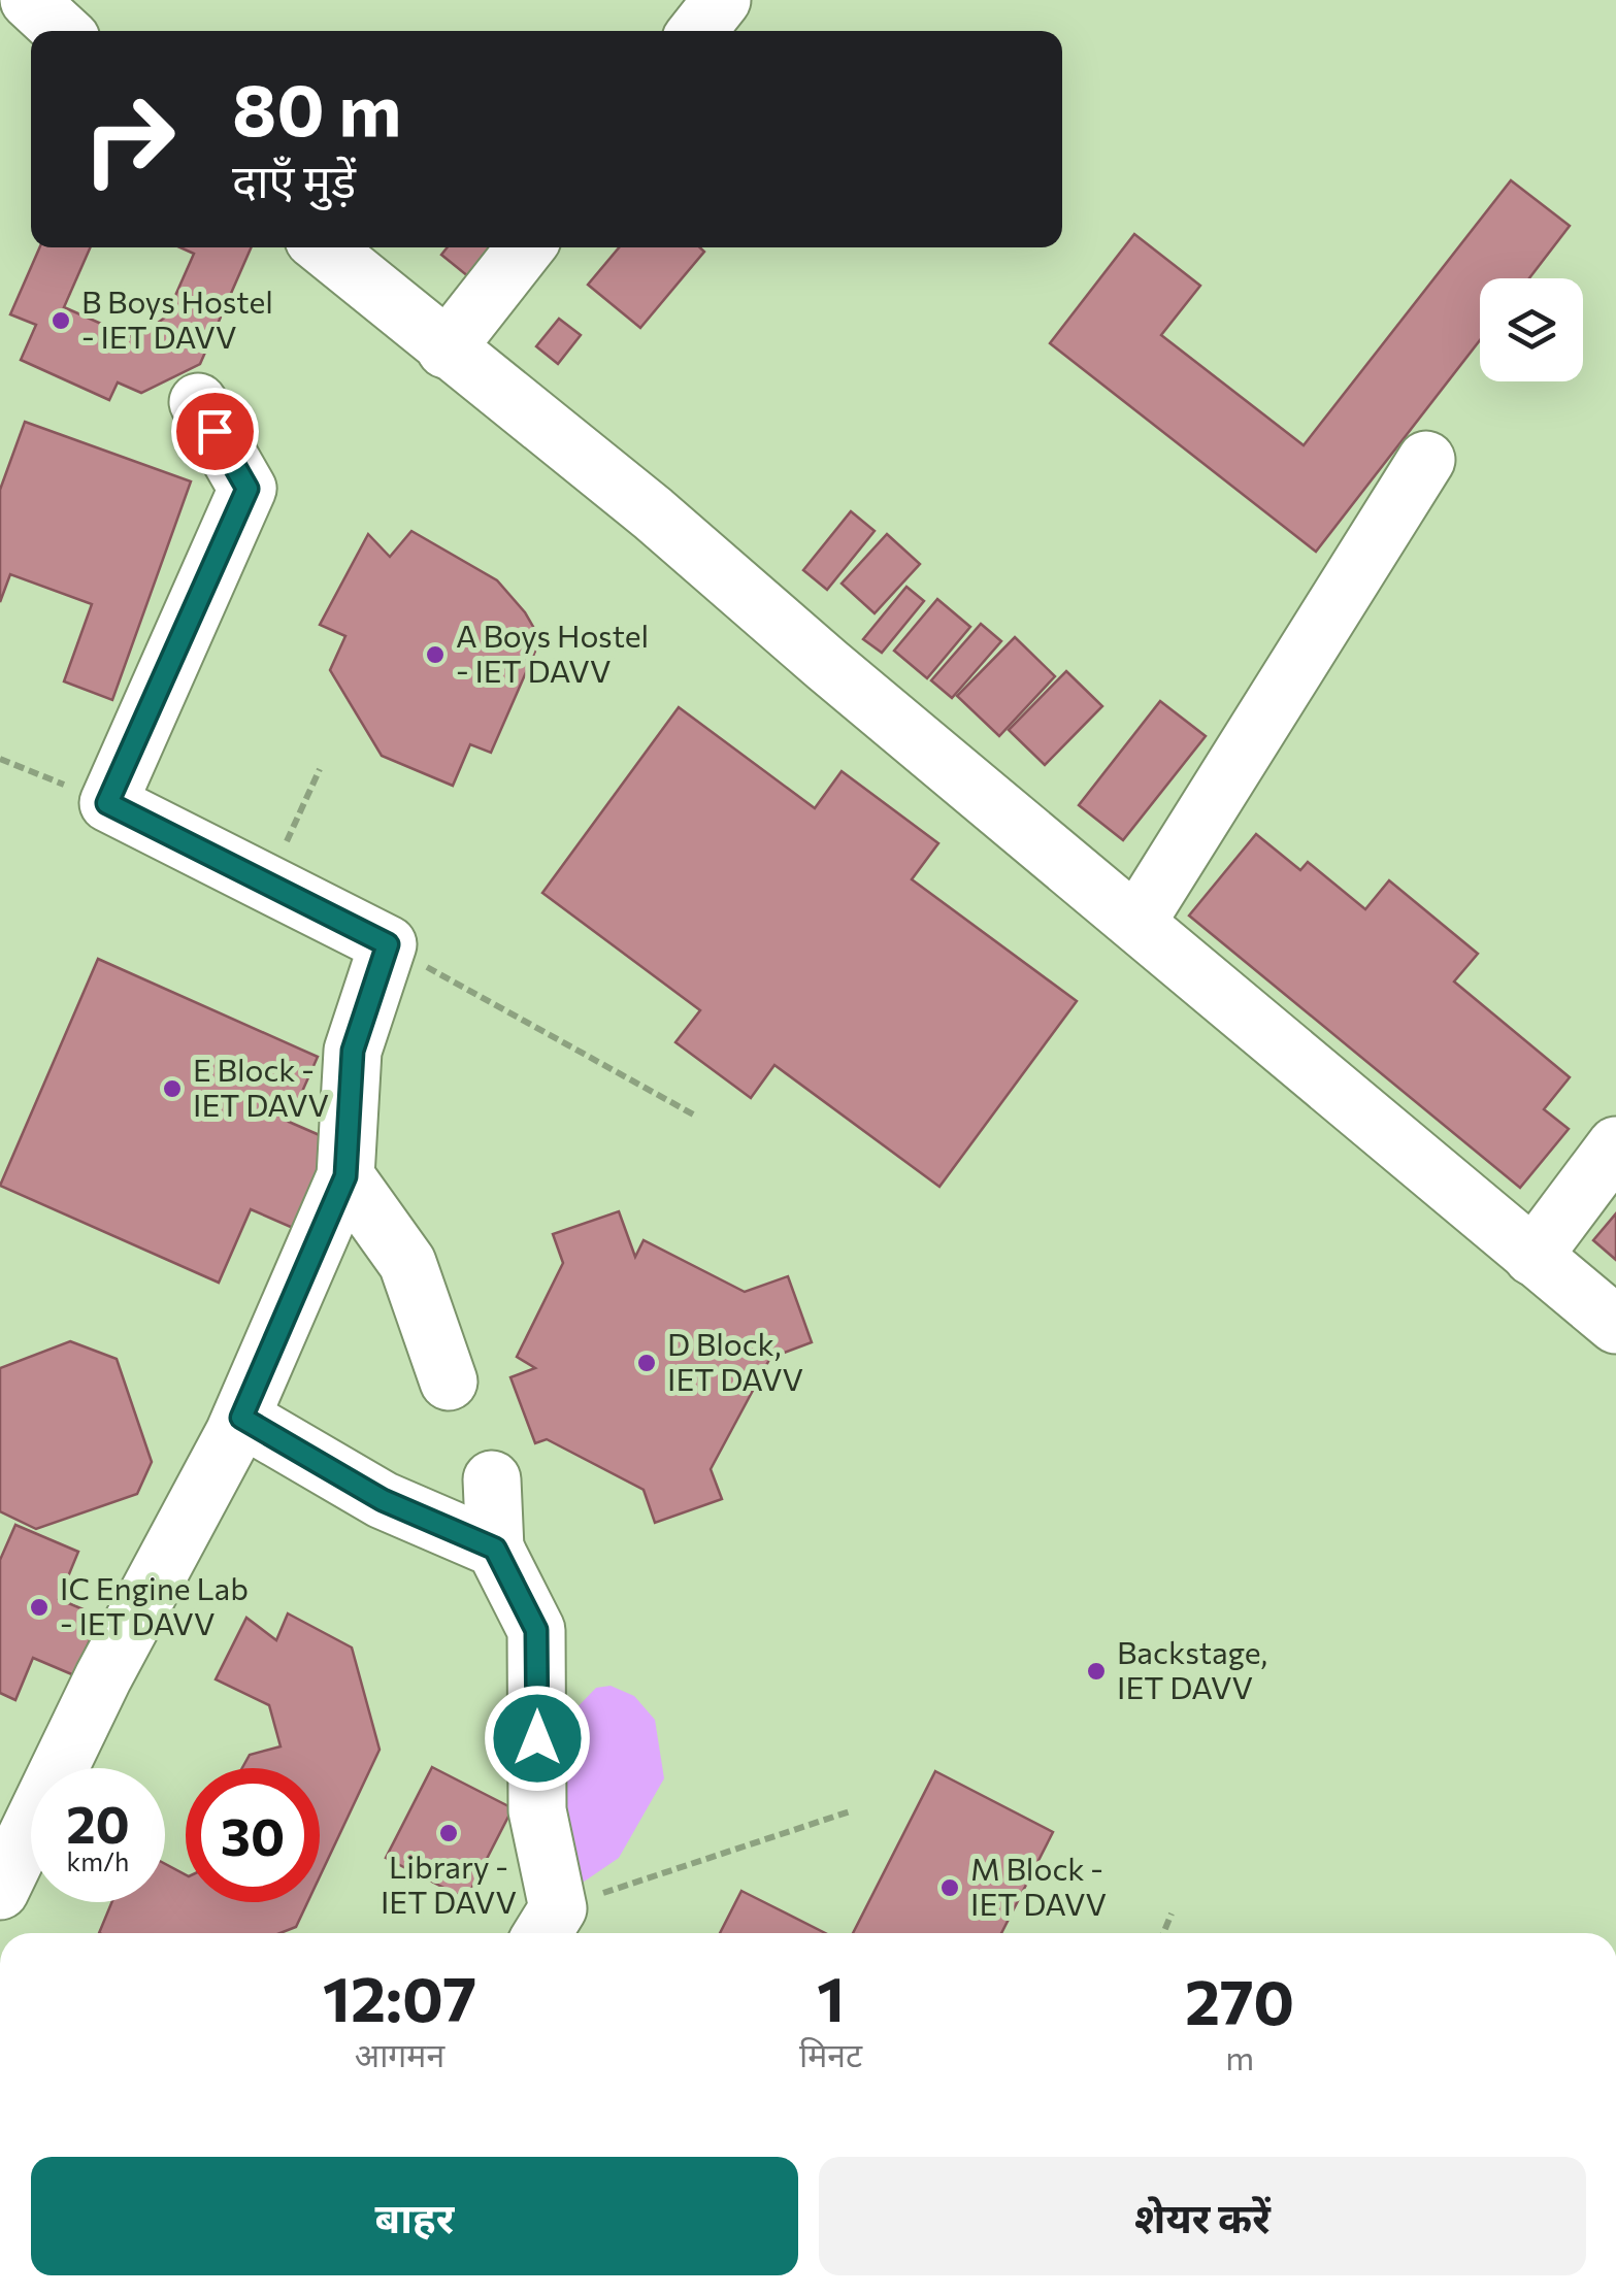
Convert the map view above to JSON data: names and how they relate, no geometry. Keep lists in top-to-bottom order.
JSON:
{
  "places": [
    "B Boys Hostel - IET DAVV",
    "A Boys Hostel - IET DAVV",
    "E Block - IET DAVV",
    "D Block, IET DAVV",
    "IC Engine Lab - IET DAVV",
    "Backstage, IET DAVV",
    "Library - IET DAVV",
    "M Block - IET DAVV"
  ],
  "page": {
    "turn": ["80 m", "दाएँ मुड़ें"],
    "speed": "20 km/h",
    "limit": "30",
    "eta": [
      "12:07",
      "आगमन",
      "1",
      "मिनट",
      "270",
      "m"
    ],
    "buttons": ["बाहर", "शेयर करें"]
  }
}
